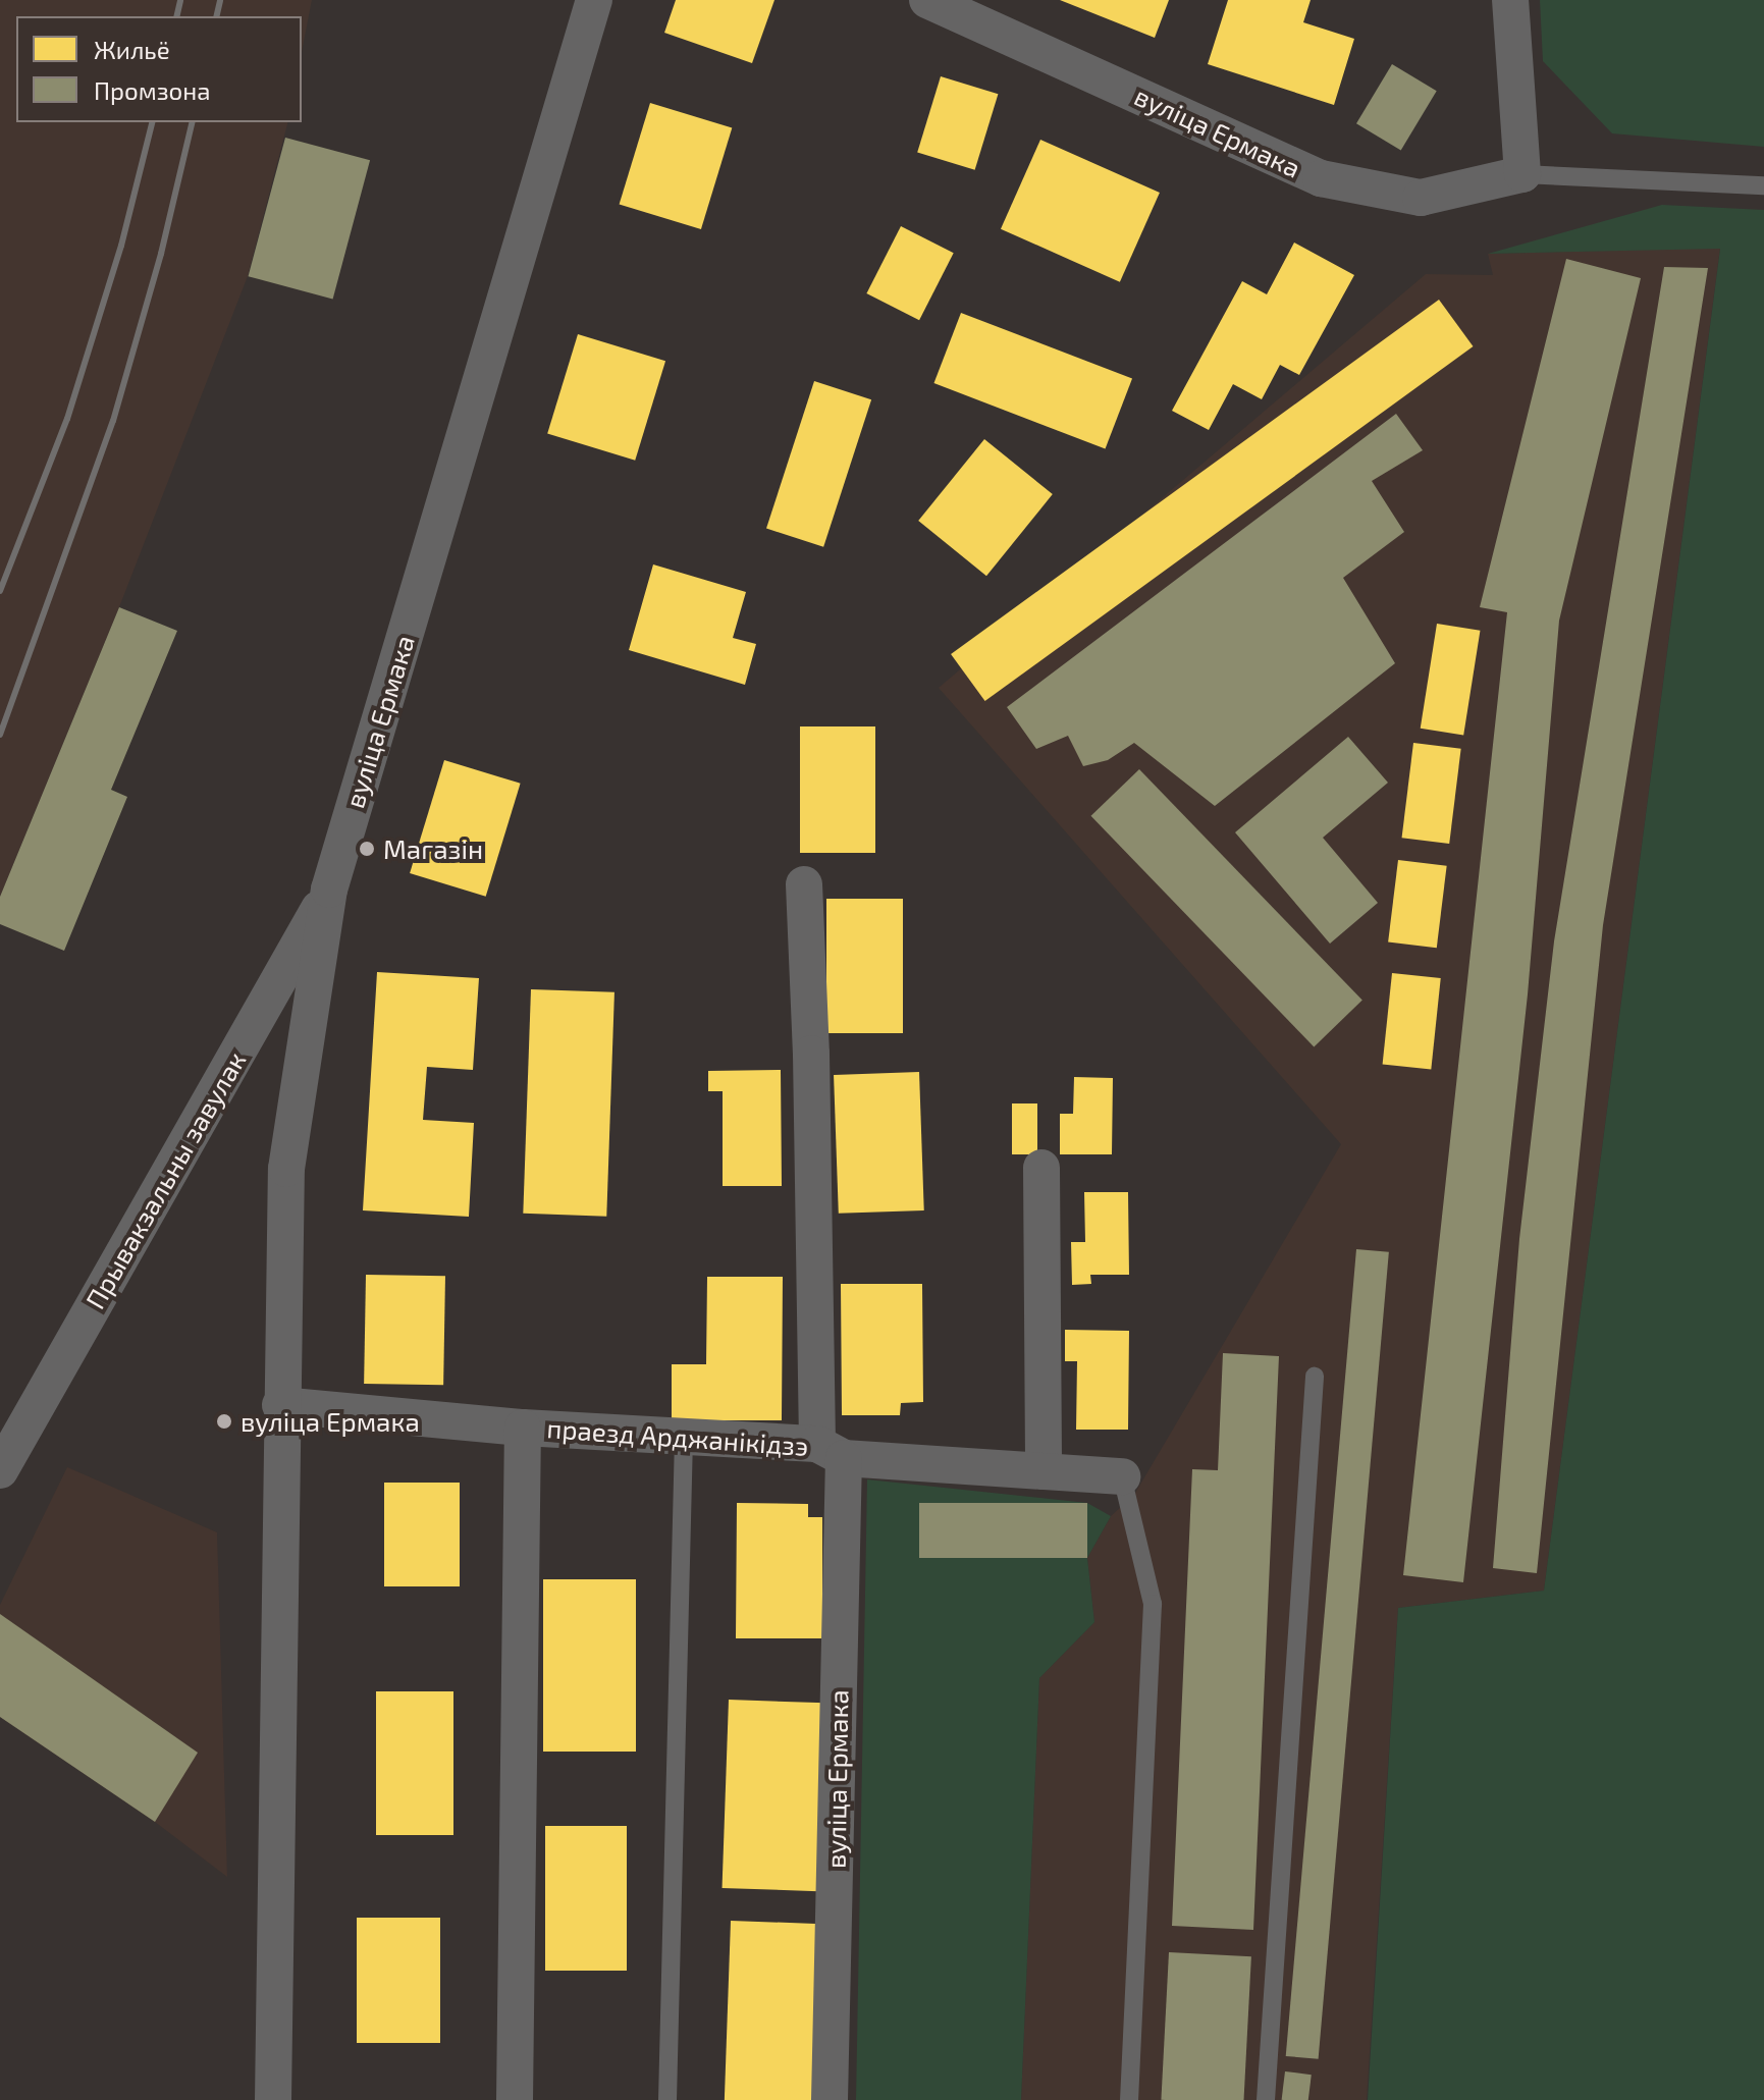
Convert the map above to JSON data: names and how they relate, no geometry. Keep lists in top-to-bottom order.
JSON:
{
  "streets": {
    "street": ["вуліца Ермака", "Прывакзальны завулак", "праезд Арджанікідзэ"]
  },
  "crossings": [
    ["вуліца Ермака", "Прывакзальны завулак"],
    ["вуліца Ермака", "праезд Арджанікідзэ"]
  ],
  "places": ["Магазін", "вуліца Ермака"],
  "legend": ["Жильё", "Промзона"]
}
